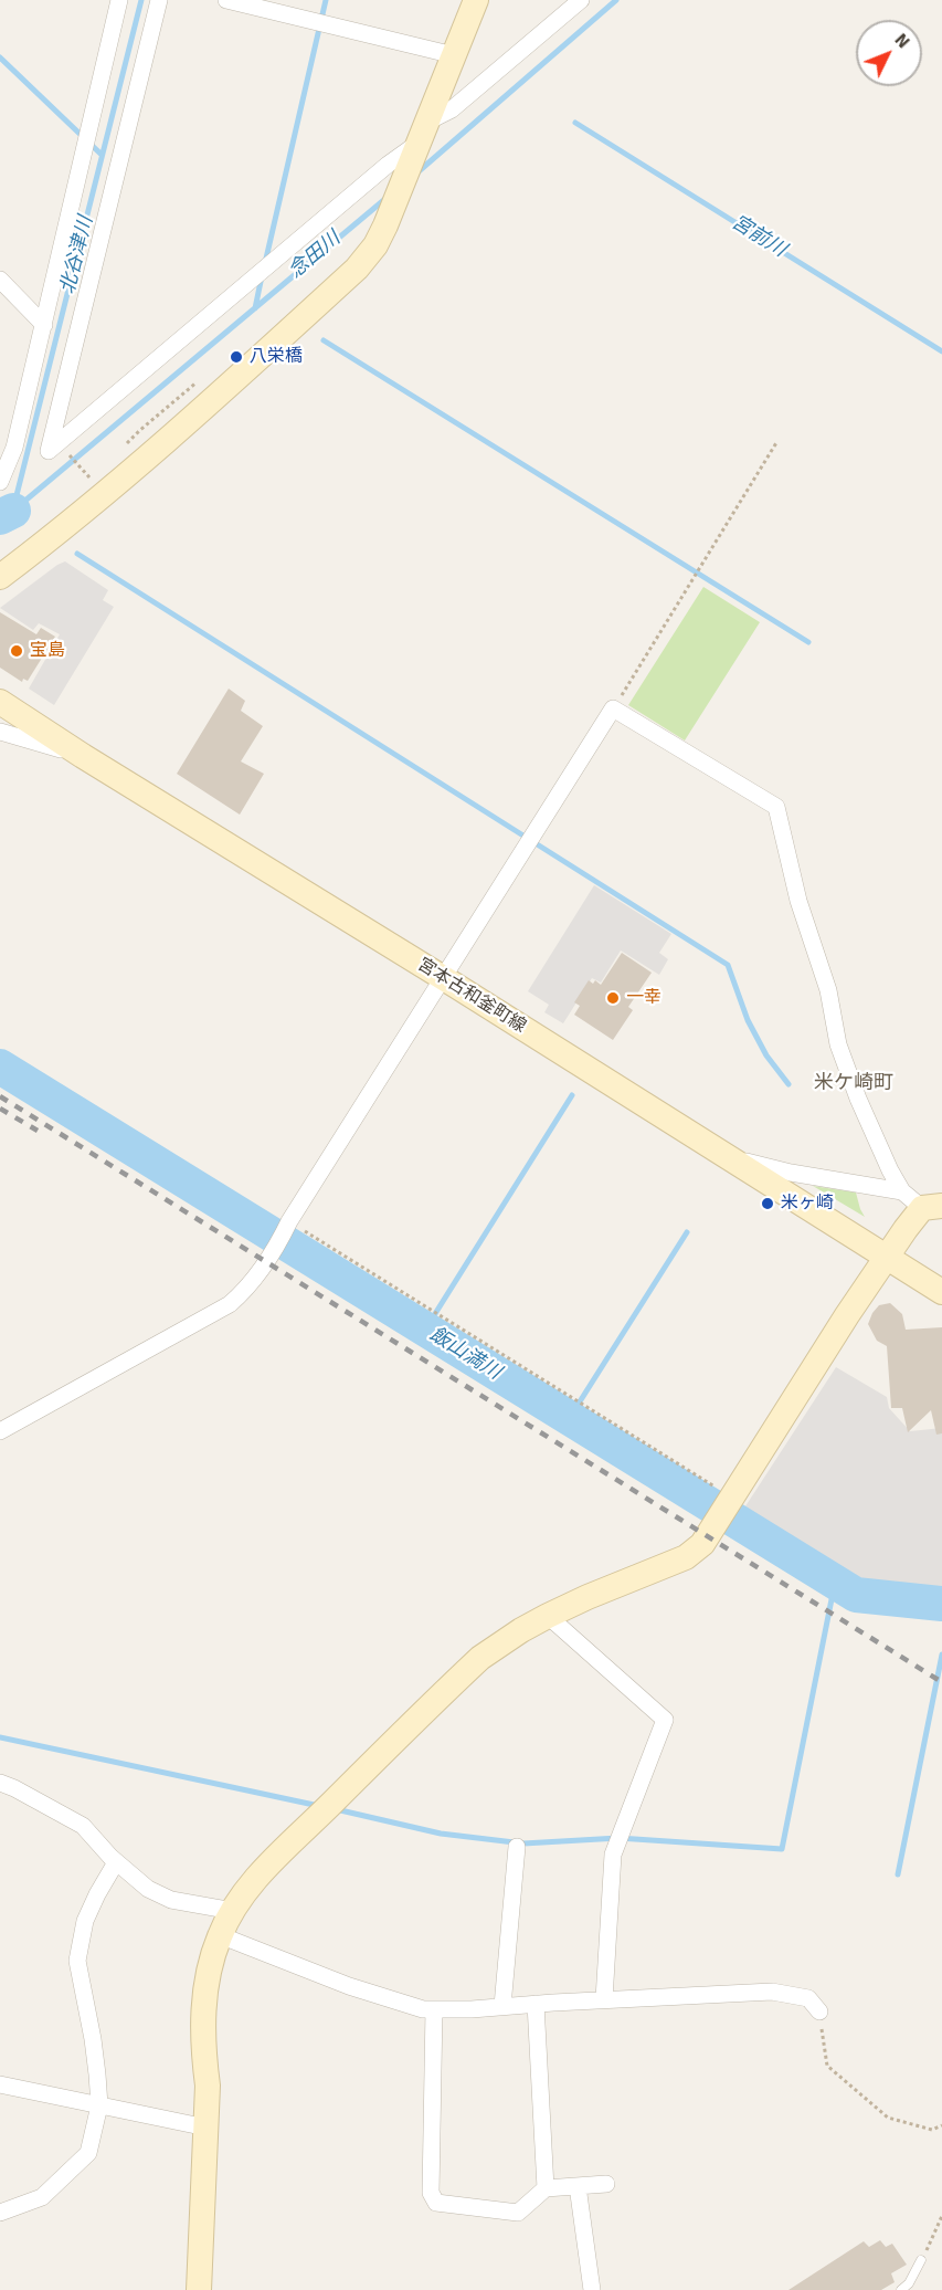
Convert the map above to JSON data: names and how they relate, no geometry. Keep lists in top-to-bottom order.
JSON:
{
  "streets": {
    "street": ["宮本古和釜町線"]
  },
  "districts": ["米ケ崎町"],
  "water": [
    "宮前川",
    "北谷津川",
    "念田川",
    "飯山満川"
  ],
  "places": [
    "八栄橋",
    "宝島",
    "一幸",
    "米ヶ崎"
  ],
  "north": "top right"
}
